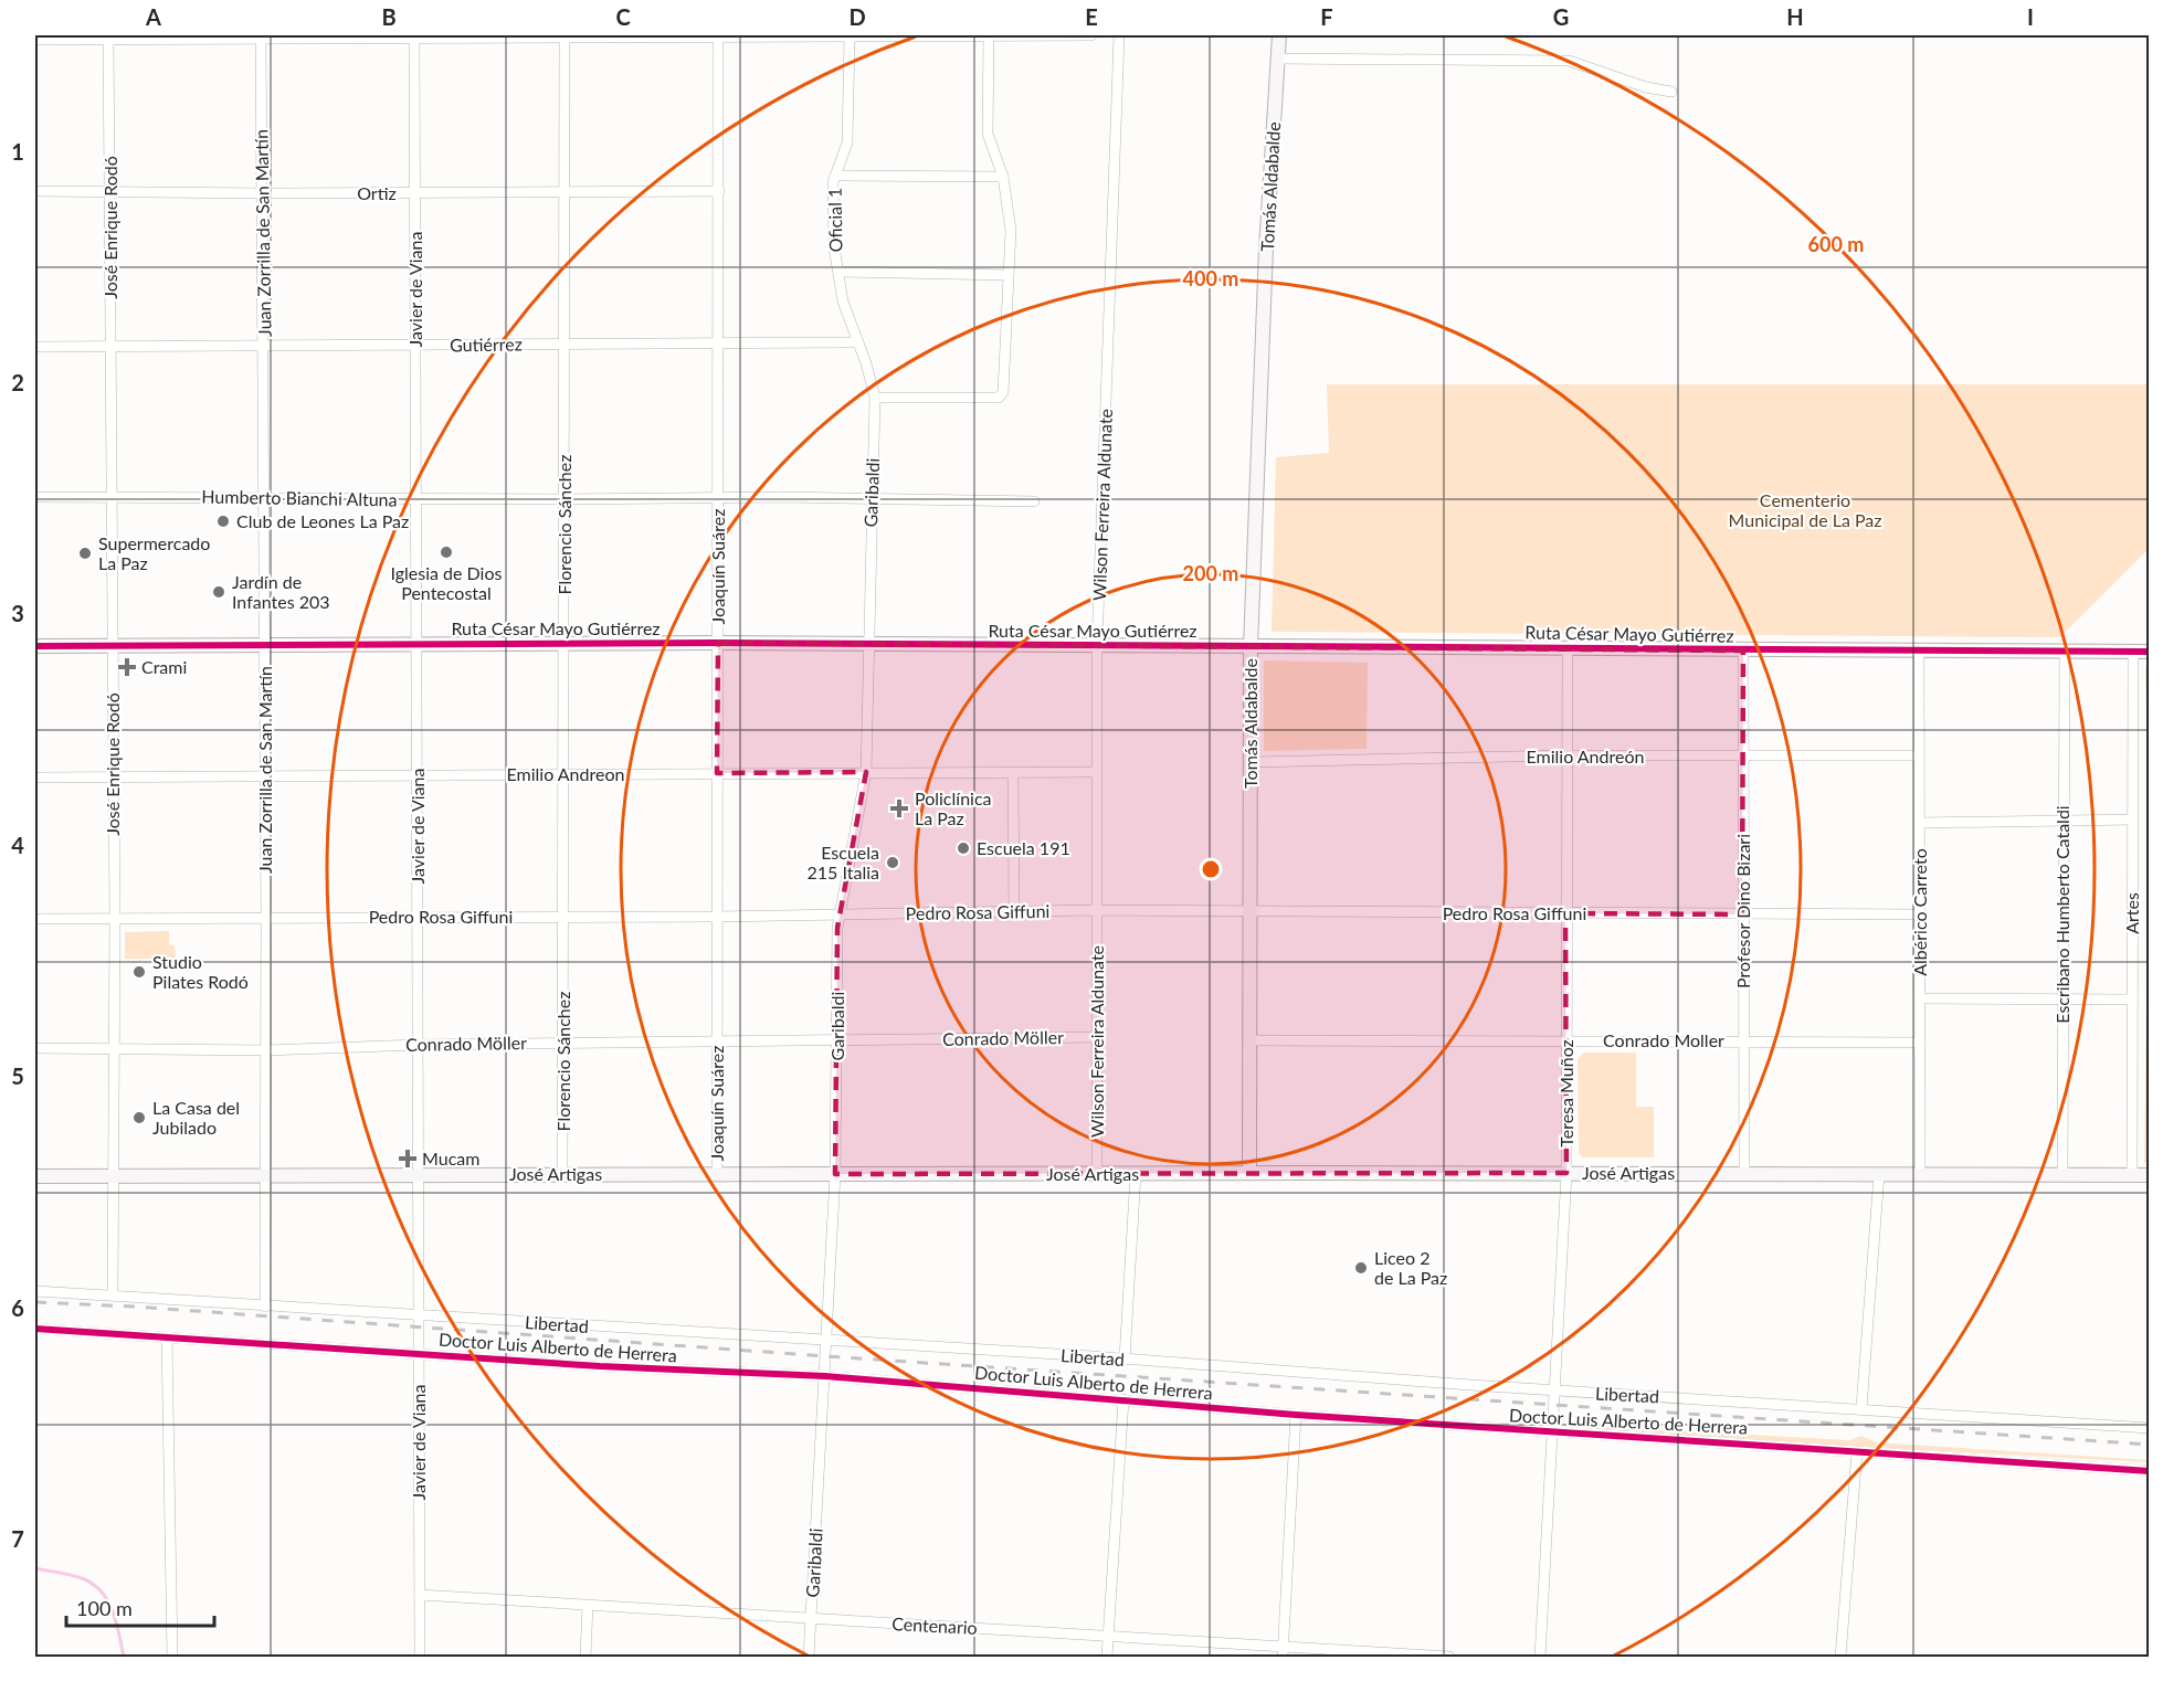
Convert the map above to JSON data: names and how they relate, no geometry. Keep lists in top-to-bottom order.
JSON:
{
  "streets": {
    "street": [
      "Tomás Aldabalde",
      "Ortiz",
      "Oficial 1",
      "José Enrique Rodó",
      "Juan Zorrilla de San Martín",
      "Javier de Viana",
      "Gutiérrez",
      "Garibaldi",
      "Humberto Bianchi Altuna",
      "Wilson Ferreira Aldunate",
      "Florencio Sánchez",
      "Joaquín Suárez",
      "Ruta César Mayo Gutiérrez",
      "Emilio Andreón",
      "Emilio Andreon",
      "Profesor Dino Bizari",
      "Pedro Rosa Giffuni",
      "Albérico Carreto",
      "Artes",
      "Escribano Humberto Cataldi",
      "Conrado Möller",
      "Conrado Moller",
      "Teresa Muñoz",
      "José Artigas",
      "Libertad",
      "Doctor Luis Alberto de Herrera",
      "Centenario"
    ]
  },
  "crossings": [
    ["Tomás Aldabalde", "Ruta César Mayo Gutiérrez"],
    ["Tomás Aldabalde", "Emilio Andreón"],
    ["Tomás Aldabalde", "Pedro Rosa Giffuni"],
    ["Tomás Aldabalde", "Conrado Moller"],
    ["Tomás Aldabalde", "José Artigas"],
    ["Ortiz", "José Enrique Rodó"],
    ["Ortiz", "Juan Zorrilla de San Martín"],
    ["Ortiz", "Javier de Viana"],
    ["Ortiz", "Florencio Sánchez"],
    ["Ortiz", "Joaquín Suárez"],
    ["Oficial 1", "Gutiérrez"],
    ["Oficial 1", "Garibaldi"],
    ["José Enrique Rodó", "Gutiérrez"],
    ["José Enrique Rodó", "Humberto Bianchi Altuna"],
    ["José Enrique Rodó", "Ruta César Mayo Gutiérrez"],
    ["José Enrique Rodó", "Emilio Andreon"],
    ["José Enrique Rodó", "Pedro Rosa Giffuni"],
    ["José Enrique Rodó", "Conrado Möller"],
    ["José Enrique Rodó", "José Artigas"],
    ["José Enrique Rodó", "Libertad"],
    ["Juan Zorrilla de San Martín", "Gutiérrez"],
    ["Juan Zorrilla de San Martín", "Humberto Bianchi Altuna"],
    ["Juan Zorrilla de San Martín", "Ruta César Mayo Gutiérrez"],
    ["Juan Zorrilla de San Martín", "Emilio Andreon"],
    ["Juan Zorrilla de San Martín", "Pedro Rosa Giffuni"],
    ["Juan Zorrilla de San Martín", "Conrado Möller"],
    ["Juan Zorrilla de San Martín", "José Artigas"],
    ["Juan Zorrilla de San Martín", "Libertad"],
    ["Javier de Viana", "Gutiérrez"],
    ["Javier de Viana", "Humberto Bianchi Altuna"],
    ["Javier de Viana", "Ruta César Mayo Gutiérrez"],
    ["Javier de Viana", "Emilio Andreon"],
    ["Javier de Viana", "Pedro Rosa Giffuni"],
    ["Javier de Viana", "Conrado Möller"],
    ["Javier de Viana", "José Artigas"],
    ["Javier de Viana", "Libertad"],
    ["Javier de Viana", "Doctor Luis Alberto de Herrera"],
    ["Javier de Viana", "Centenario"],
    ["Gutiérrez", "Florencio Sánchez"],
    ["Gutiérrez", "Joaquín Suárez"],
    ["Garibaldi", "Humberto Bianchi Altuna"],
    ["Garibaldi", "Ruta César Mayo Gutiérrez"],
    ["Garibaldi", "Emilio Andreon"],
    ["Garibaldi", "Pedro Rosa Giffuni"],
    ["Garibaldi", "Conrado Möller"],
    ["Garibaldi", "José Artigas"],
    ["Garibaldi", "Libertad"],
    ["Garibaldi", "Doctor Luis Alberto de Herrera"],
    ["Garibaldi", "Centenario"],
    ["Humberto Bianchi Altuna", "Florencio Sánchez"],
    ["Humberto Bianchi Altuna", "Joaquín Suárez"],
    ["Wilson Ferreira Aldunate", "Ruta César Mayo Gutiérrez"],
    ["Wilson Ferreira Aldunate", "Emilio Andreon"],
    ["Wilson Ferreira Aldunate", "Pedro Rosa Giffuni"],
    ["Wilson Ferreira Aldunate", "Conrado Möller"],
    ["Wilson Ferreira Aldunate", "José Artigas"],
    ["Florencio Sánchez", "Ruta César Mayo Gutiérrez"],
    ["Florencio Sánchez", "Emilio Andreon"],
    ["Florencio Sánchez", "Pedro Rosa Giffuni"],
    ["Florencio Sánchez", "Conrado Möller"],
    ["Florencio Sánchez", "José Artigas"],
    ["Joaquín Suárez", "Ruta César Mayo Gutiérrez"],
    ["Joaquín Suárez", "Emilio Andreon"],
    ["Joaquín Suárez", "Pedro Rosa Giffuni"],
    ["Joaquín Suárez", "Conrado Möller"],
    ["Joaquín Suárez", "José Artigas"],
    ["Ruta César Mayo Gutiérrez", "Profesor Dino Bizari"],
    ["Ruta César Mayo Gutiérrez", "Albérico Carreto"],
    ["Ruta César Mayo Gutiérrez", "Artes"],
    ["Ruta César Mayo Gutiérrez", "Escribano Humberto Cataldi"],
    ["Ruta César Mayo Gutiérrez", "Teresa Muñoz"],
    ["Emilio Andreón", "Profesor Dino Bizari"],
    ["Emilio Andreón", "Albérico Carreto"],
    ["Emilio Andreón", "Teresa Muñoz"],
    ["Profesor Dino Bizari", "Pedro Rosa Giffuni"],
    ["Profesor Dino Bizari", "Conrado Moller"],
    ["Profesor Dino Bizari", "José Artigas"],
    ["Pedro Rosa Giffuni", "Albérico Carreto"],
    ["Pedro Rosa Giffuni", "Teresa Muñoz"],
    ["Albérico Carreto", "Conrado Moller"],
    ["Albérico Carreto", "José Artigas"],
    ["Artes", "José Artigas"],
    ["Escribano Humberto Cataldi", "José Artigas"],
    ["Conrado Moller", "Teresa Muñoz"],
    ["Teresa Muñoz", "José Artigas"],
    ["Teresa Muñoz", "Libertad"],
    ["Teresa Muñoz", "Doctor Luis Alberto de Herrera"]
  ],
  "parks": ["Cementerio Municipal de La Paz"],
  "places": {
    "other": [
      "Club de Leones La Paz",
      "Iglesia de Dios Pentecostal",
      "Supermercado La Paz",
      "Jardín de Infantes 203",
      "Escuela 191",
      "Escuela 215 Italia",
      "Studio Pilates Rodó",
      "La Casa del Jubilado",
      "Liceo 2 de La Paz"
    ],
    "health": ["Crami", "Policlínica La Paz", "Mucam"]
  },
  "scale_bar": "100 m",
  "grid": {
    "columns": [
      "A",
      "B",
      "C",
      "D",
      "E",
      "F",
      "G",
      "H",
      "I"
    ],
    "rows": [
      "1",
      "2",
      "3",
      "4",
      "5",
      "6",
      "7"
    ]
  },
  "rings": ["600 m", "400 m", "200 m"]
}
